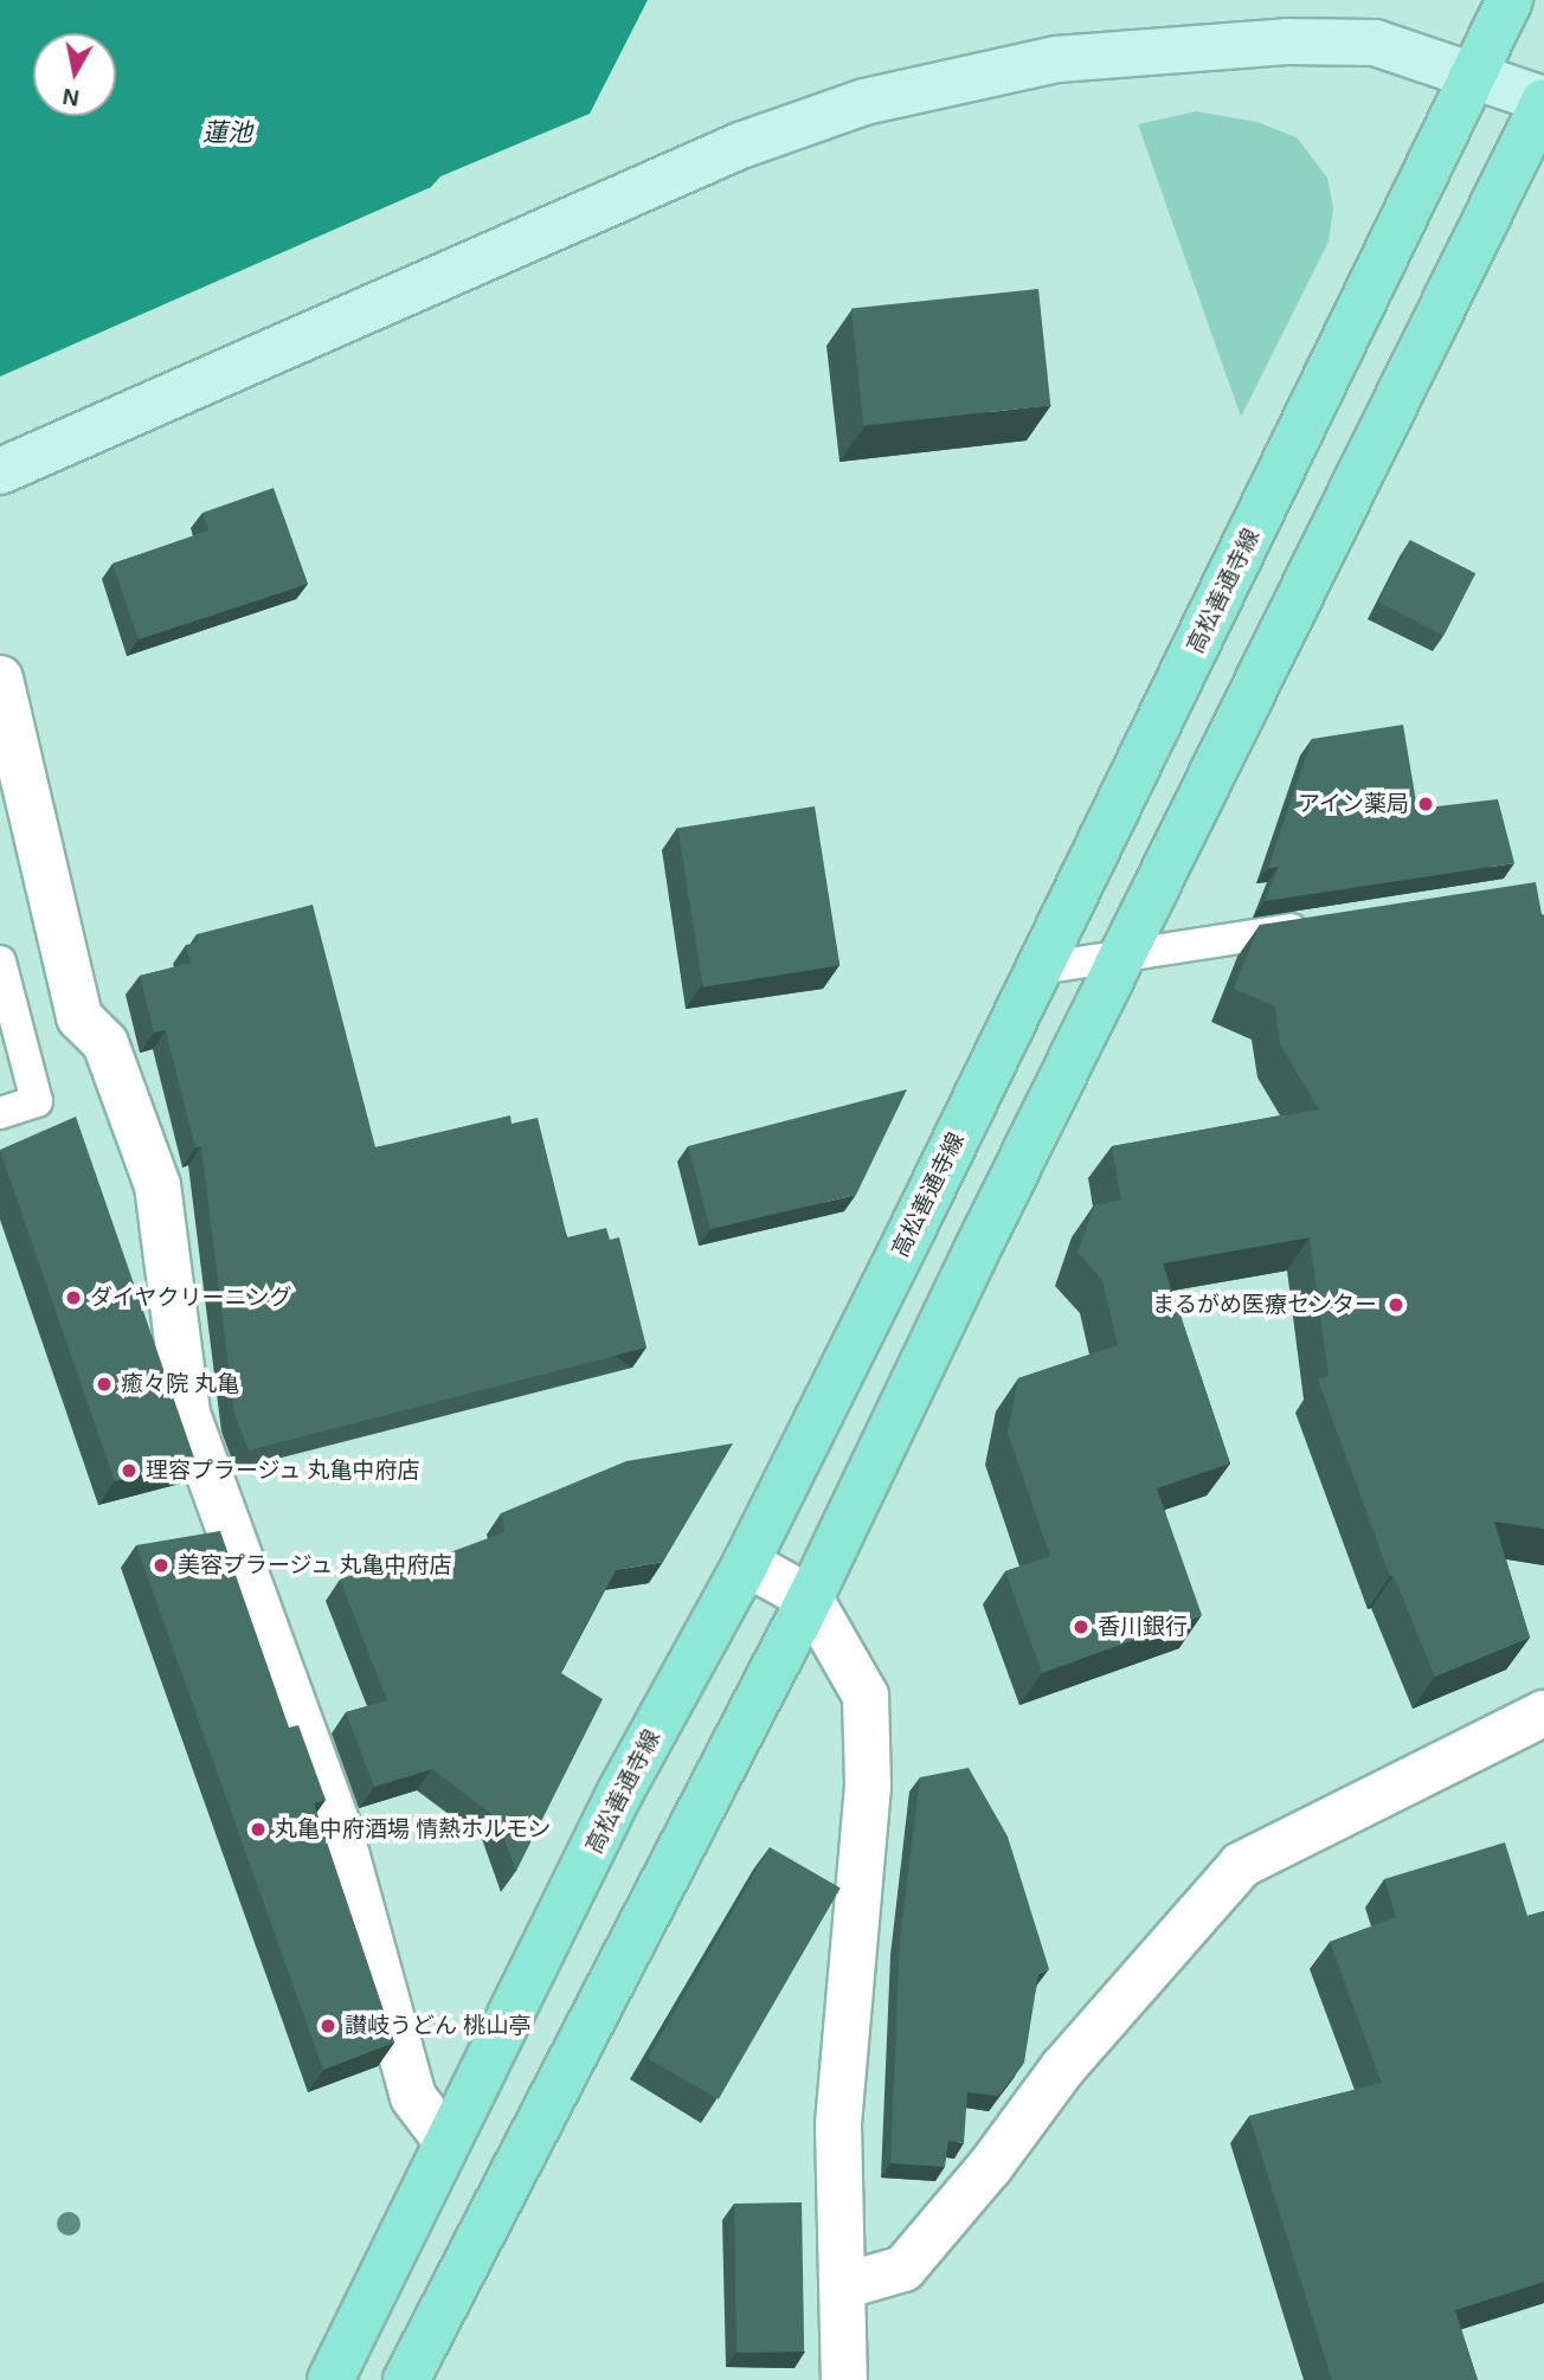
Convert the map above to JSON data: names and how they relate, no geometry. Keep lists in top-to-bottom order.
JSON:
{
  "streets": {
    "main road": ["高松善通寺線"]
  },
  "water": ["蓮池"],
  "places": [
    "アイン薬局",
    "ダイヤクリーニング",
    "まるがめ医療センター",
    "癒々院 丸亀",
    "理容プラージュ 丸亀中府店",
    "美容プラージュ 丸亀中府店",
    "香川銀行",
    "丸亀中府酒場 情熱ホルモン",
    "讃岐うどん 桃山亭"
  ],
  "north": "bottom"
}
